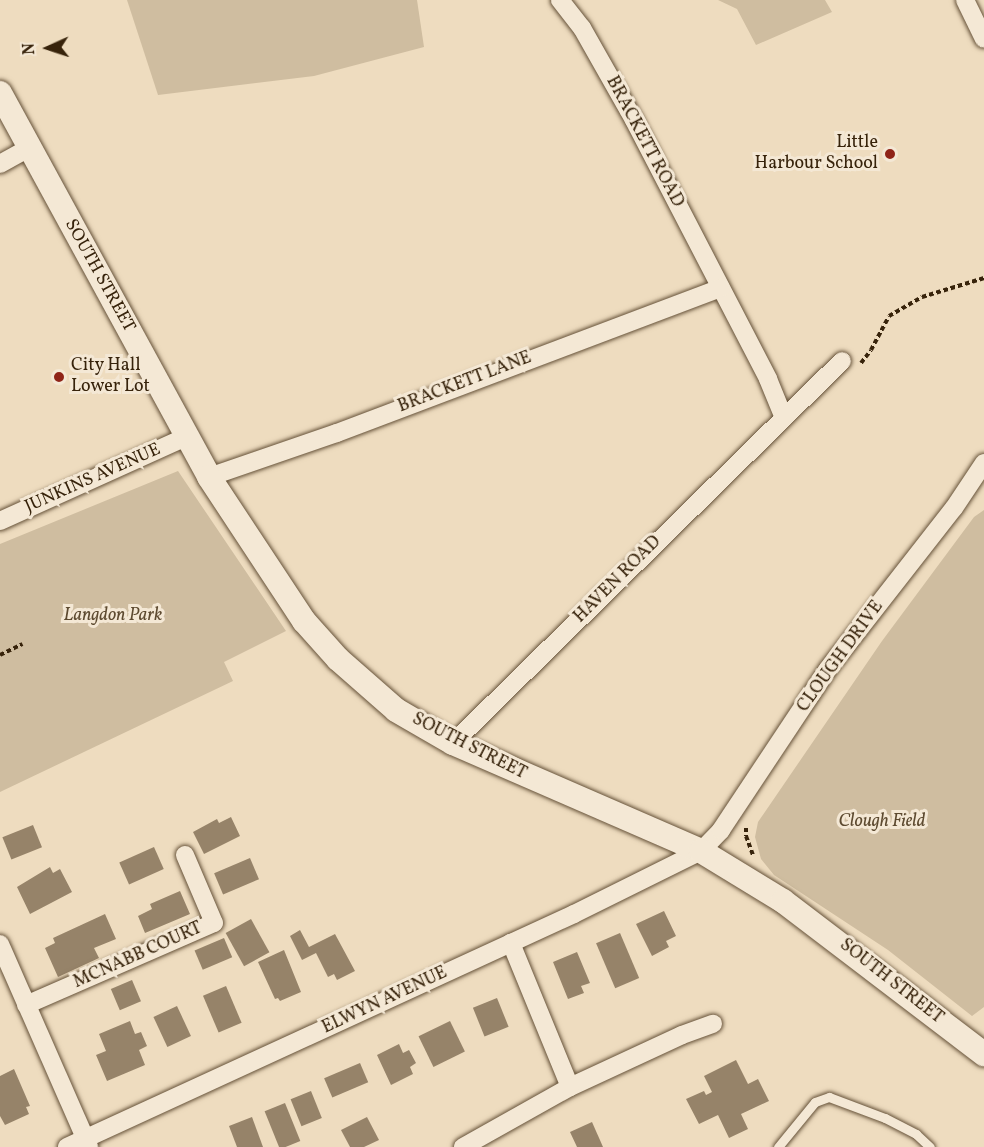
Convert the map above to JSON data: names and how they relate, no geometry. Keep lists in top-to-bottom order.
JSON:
{
  "streets": {
    "street": [
      "BRACKETT ROAD",
      "SOUTH STREET",
      "BRACKETT LANE",
      "JUNKINS AVENUE",
      "HAVEN ROAD",
      "CLOUGH DRIVE",
      "MCNABB COURT",
      "ELWYN AVENUE"
    ]
  },
  "crossings": [
    ["BRACKETT ROAD", "BRACKETT LANE"],
    ["SOUTH STREET", "BRACKETT LANE"],
    ["SOUTH STREET", "JUNKINS AVENUE"],
    ["SOUTH STREET", "HAVEN ROAD"],
    ["SOUTH STREET", "CLOUGH DRIVE"],
    ["SOUTH STREET", "ELWYN AVENUE"],
    ["CLOUGH DRIVE", "ELWYN AVENUE"]
  ],
  "parks": ["Langdon Park", "Clough Field"],
  "places": ["Little Harbour School", "City Hall Lower Lot"],
  "north": "left"
}
